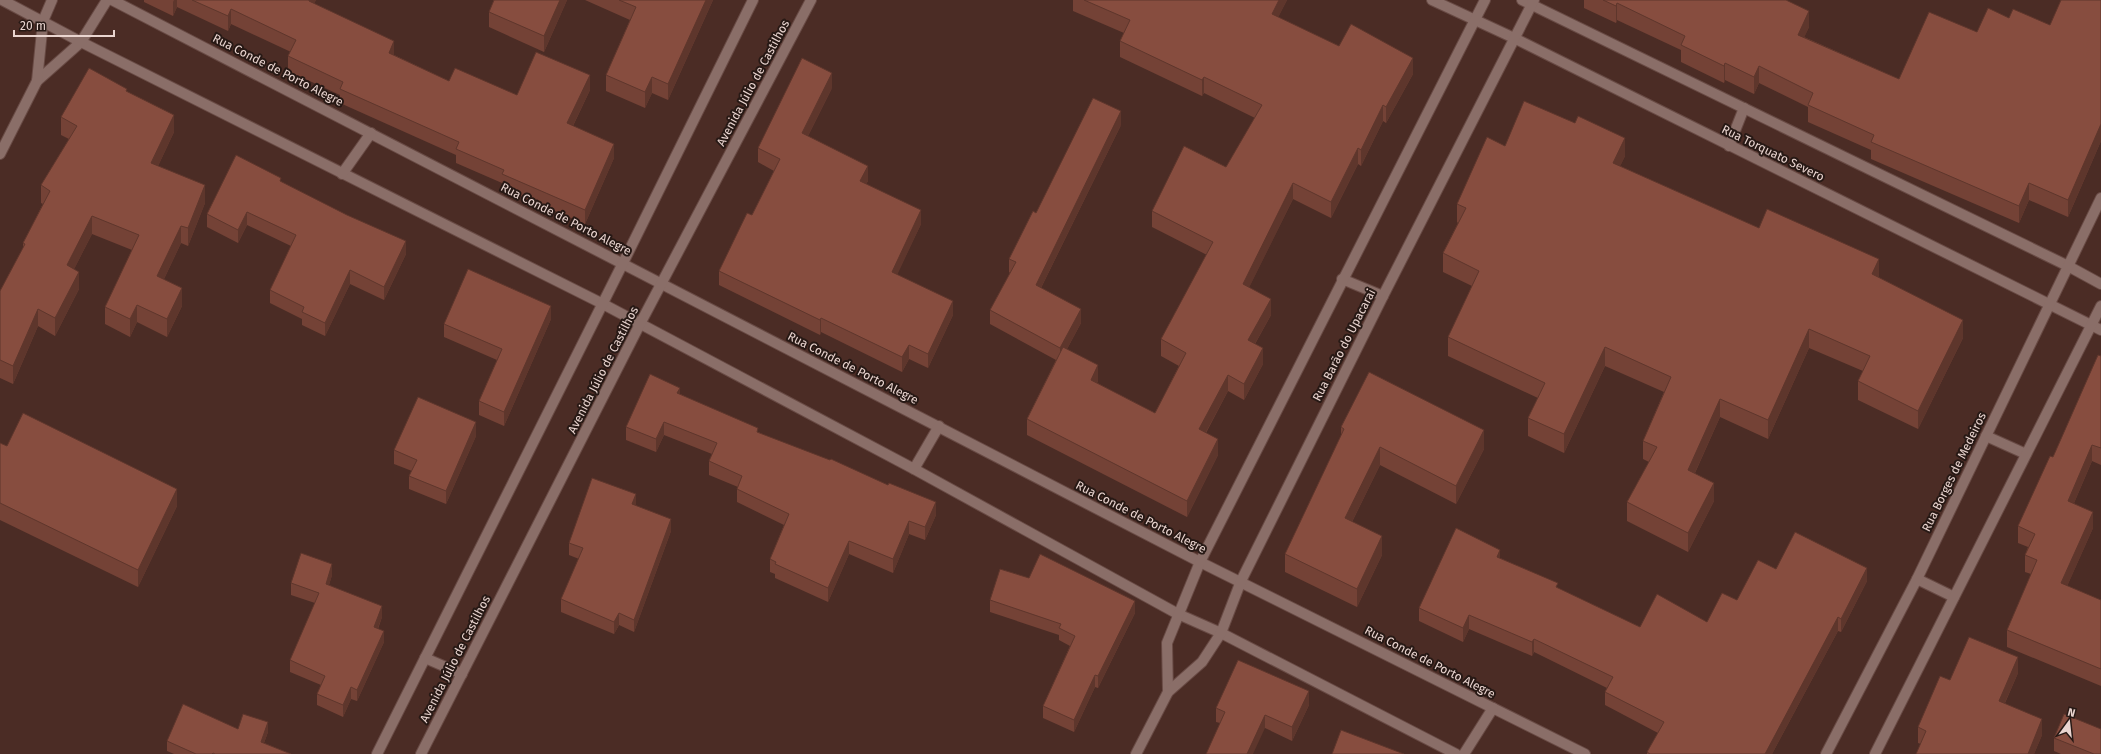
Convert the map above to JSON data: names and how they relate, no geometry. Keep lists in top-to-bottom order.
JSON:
{
  "streets": {
    "street": [
      "Rua Conde de Porto Alegre",
      "Avenida Júlio de Castilhos",
      "Rua Torquato Severo",
      "Rua Barão do Upacarai",
      "Rua Borges de Medeiros"
    ]
  },
  "crossings": [
    ["Rua Conde de Porto Alegre", "Avenida Júlio de Castilhos"],
    ["Rua Conde de Porto Alegre", "Rua Barão do Upacarai"],
    ["Rua Torquato Severo", "Rua Barão do Upacarai"],
    ["Rua Torquato Severo", "Rua Borges de Medeiros"]
  ],
  "scale_bar": "20 m",
  "north": "top"
}
